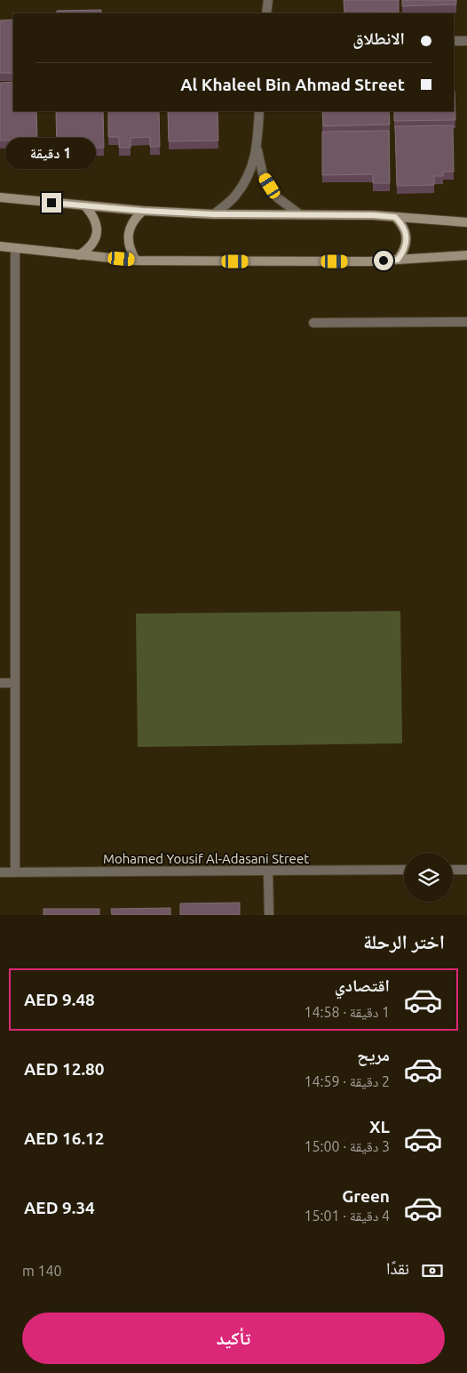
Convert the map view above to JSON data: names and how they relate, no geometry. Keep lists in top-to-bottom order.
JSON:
{
  "streets": {
    "street": ["Mohamed Yousif Al-Adasani Street"]
  },
  "page": {
    "banner": ["الانطلاق", "Al Khaleel Bin Ahmad Street"],
    "bubble": "1 دقيقة",
    "heading": "اختر الرحلة",
    "list": [
      {
        "name": "اقتصادي",
        "note": "1 دقيقة · 14:58",
        "value": "AED 9.48"
      },
      {
        "name": "مريح",
        "note": "2 دقيقة · 14:59",
        "value": "AED 12.80"
      },
      {
        "name": "XL",
        "note": "3 دقيقة · 15:00",
        "value": "AED 16.12"
      },
      {
        "name": "Green",
        "note": "4 دقيقة · 15:01",
        "value": "AED 9.34"
      }
    ],
    "pay": ["نقدًا", "140 m"],
    "buttons": "تأكيد"
  }
}
